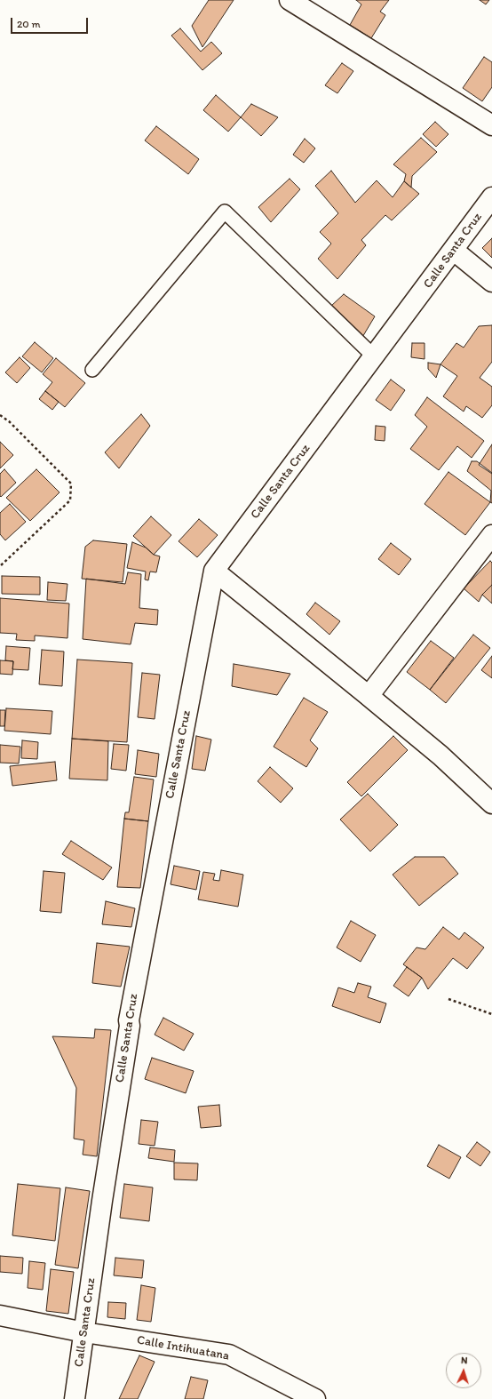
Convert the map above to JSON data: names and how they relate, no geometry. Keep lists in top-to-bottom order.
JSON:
{
  "streets": {
    "street": ["Calle Santa Cruz", "Calle Intihuatana"]
  },
  "crossings": [
    ["Calle Santa Cruz", "Calle Intihuatana"]
  ],
  "scale_bar": "20 m",
  "north": "top"
}
